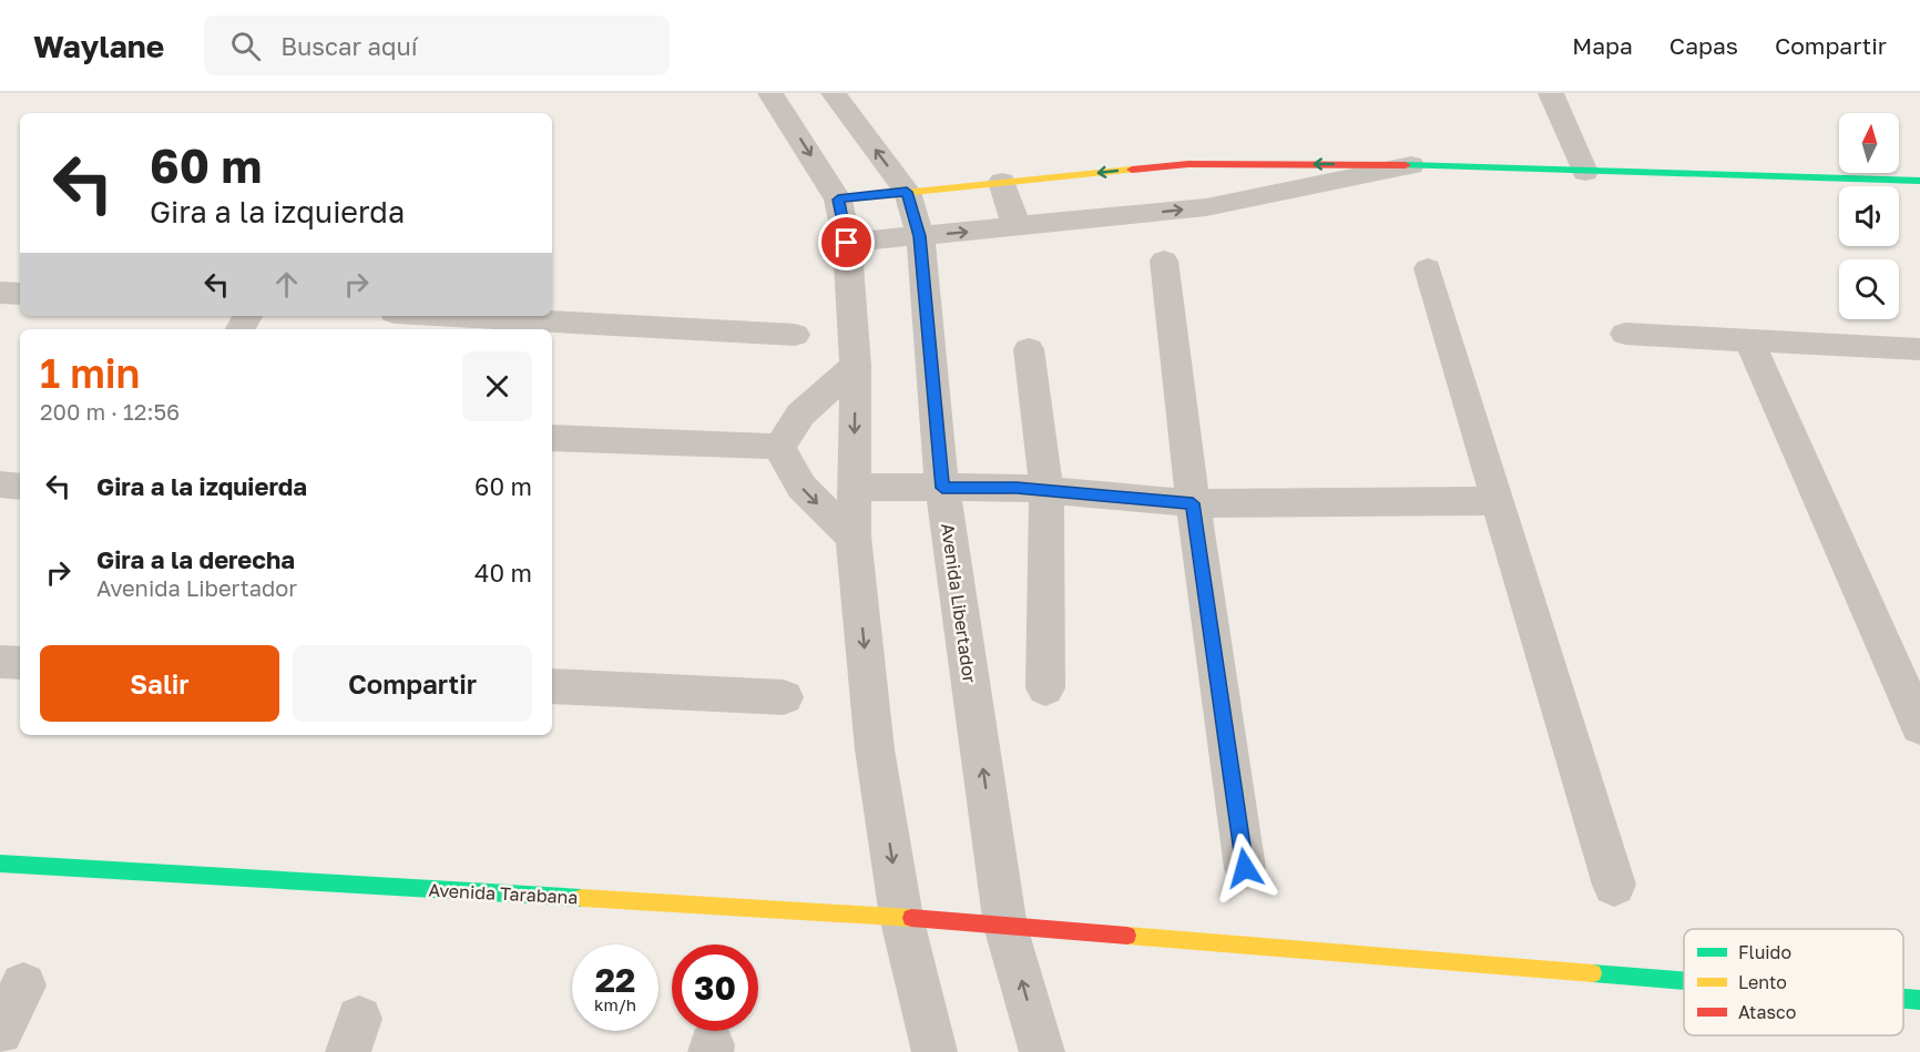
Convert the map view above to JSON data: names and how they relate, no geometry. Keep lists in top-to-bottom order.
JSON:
{
  "streets": {
    "street": ["Avenida Libertador", "Avenida Tarabana"]
  },
  "crossings": [
    ["Avenida Libertador", "Avenida Tarabana"]
  ],
  "legend": ["Fluido", "Lento", "Atasco"],
  "north": "top",
  "page": {
    "header": "Waylane",
    "search": "Buscar aquí",
    "nav": ["Mapa", "Capas", "Compartir"],
    "turn": ["60 m", "Gira a la izquierda"],
    "heading": ["1 min", "200 m · 12:56"],
    "list": [
      {
        "name": "Gira a la izquierda",
        "value": "60 m"
      },
      {
        "name": "Gira a la derecha",
        "note": "Avenida Libertador",
        "value": "40 m"
      }
    ],
    "buttons": ["Salir", "Compartir"],
    "speed": "22 km/h",
    "limit": "30"
  }
}
